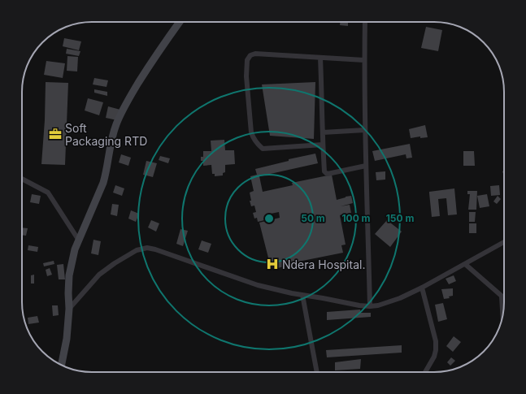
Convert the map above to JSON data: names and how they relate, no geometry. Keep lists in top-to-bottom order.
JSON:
{
  "places": {
    "office": ["Soft Packaging RTD"],
    "hospital": ["Ndera Hospital."]
  },
  "rings": ["50 m", "100 m", "150 m"]
}
